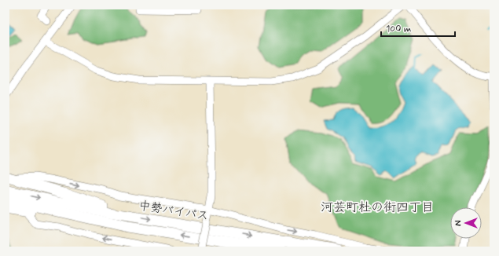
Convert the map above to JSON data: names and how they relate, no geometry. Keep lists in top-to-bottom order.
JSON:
{
  "streets": {
    "highway": ["中勢バイパス"]
  },
  "districts": ["河芸町杜の街四丁目"],
  "scale_bar": "100 m",
  "north": "left"
}
